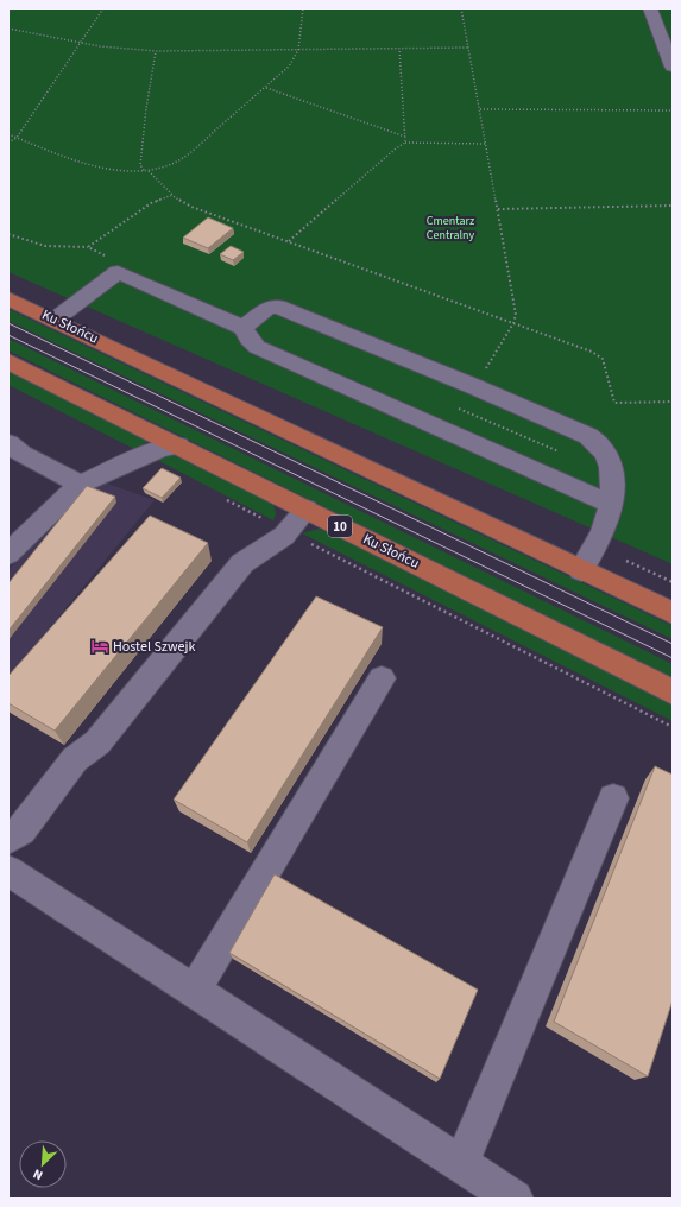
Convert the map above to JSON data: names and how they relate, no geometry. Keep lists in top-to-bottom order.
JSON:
{
  "streets": {
    "main road": ["Ku Słońcu", "10"]
  },
  "parks": ["Cmentarz Centralny"],
  "places": {
    "hotel": ["Hostel Szwejk"]
  },
  "north": "bottom left"
}
